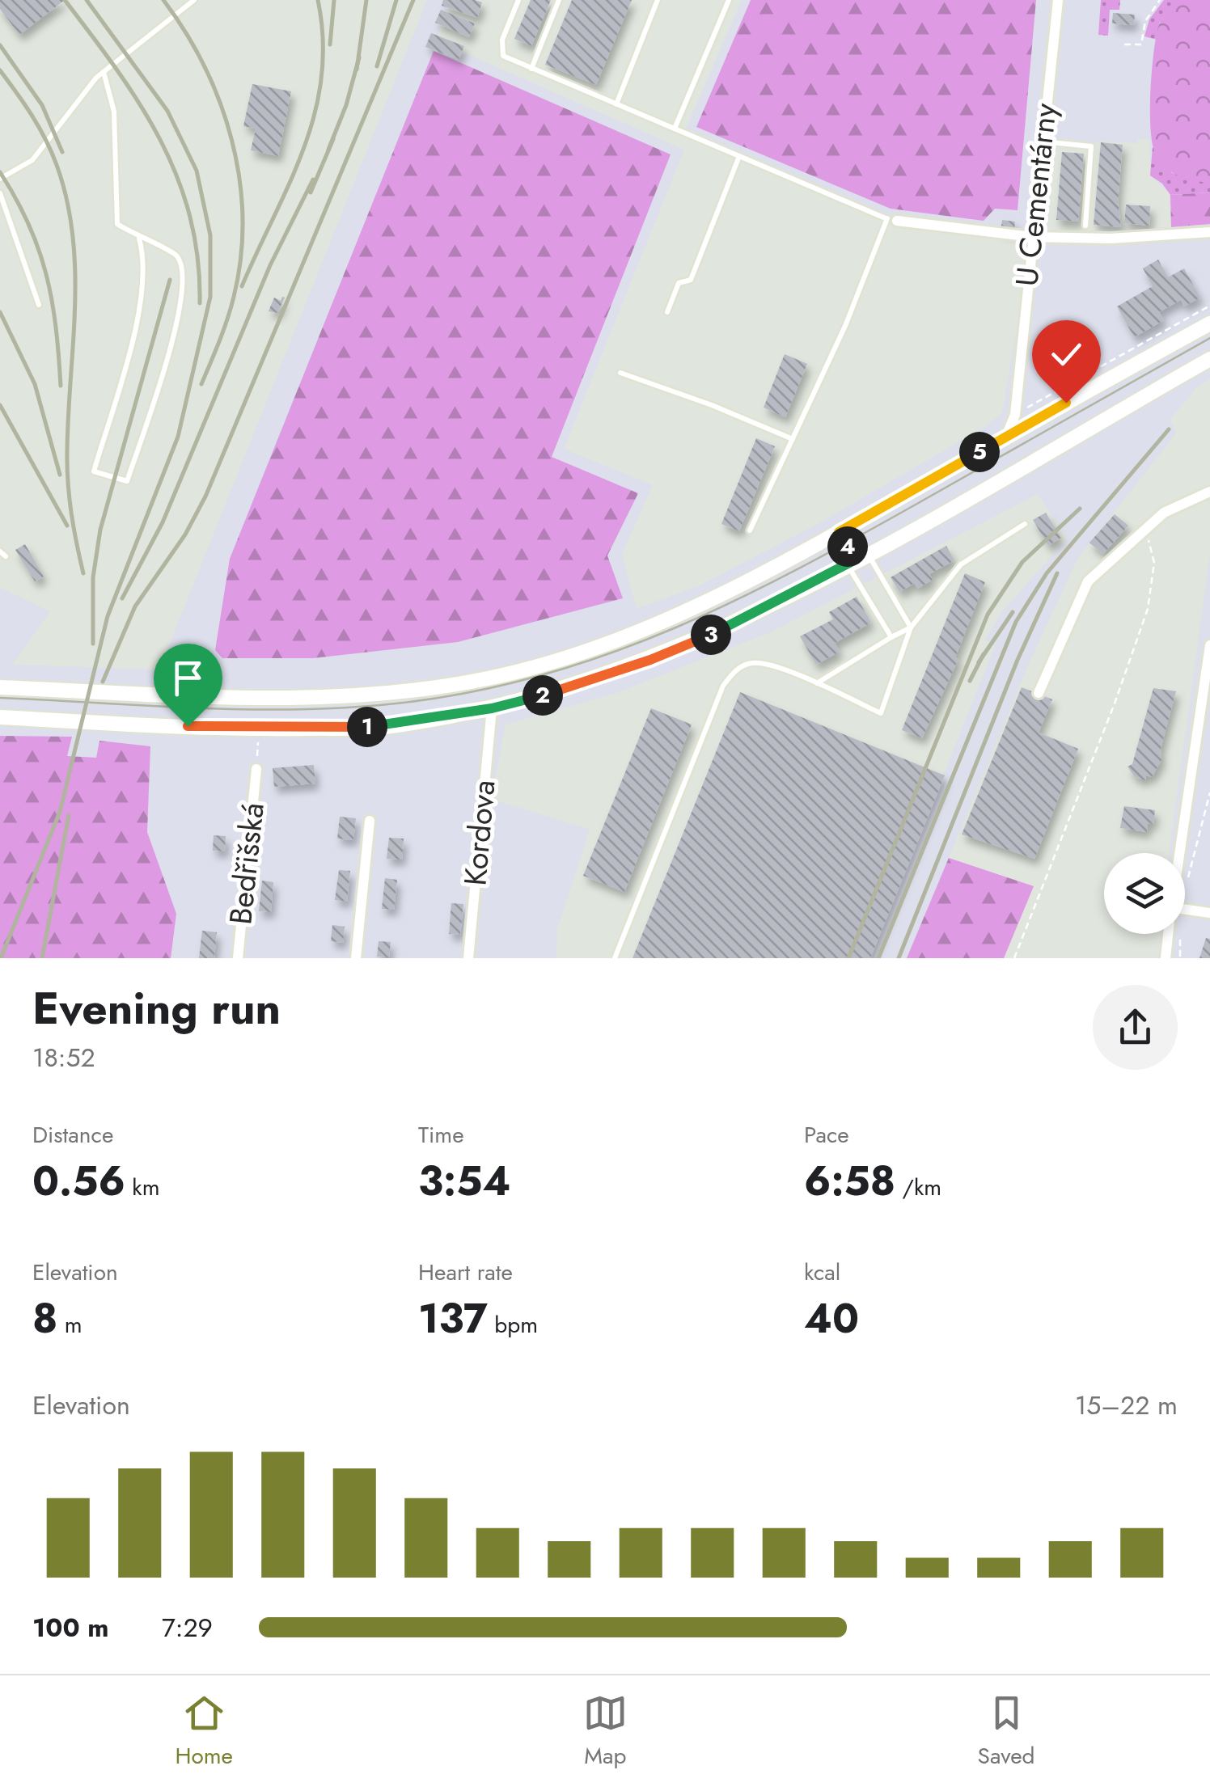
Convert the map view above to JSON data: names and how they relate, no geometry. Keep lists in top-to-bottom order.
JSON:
{
  "streets": {
    "street": ["U Cementárny", "Kordova", "Bedřišská"]
  },
  "page": {
    "pins": [
      "5",
      "4",
      "3",
      "2",
      "1"
    ],
    "heading": ["Evening run", "18:52"],
    "stats": [
      ["Distance", "0.56 km"],
      ["Time", "3:54"],
      ["Pace", "6:58 /km"],
      ["Elevation", "8 m"],
      ["Heart rate", "137 bpm"],
      ["kcal", "40"]
    ],
    "chart": ["Elevation", "15–22 m"],
    "list": [
      {
        "name": "100 m",
        "note": "7:29"
      }
    ],
    "tabs": ["Home", "Map", "Saved"]
  }
}
